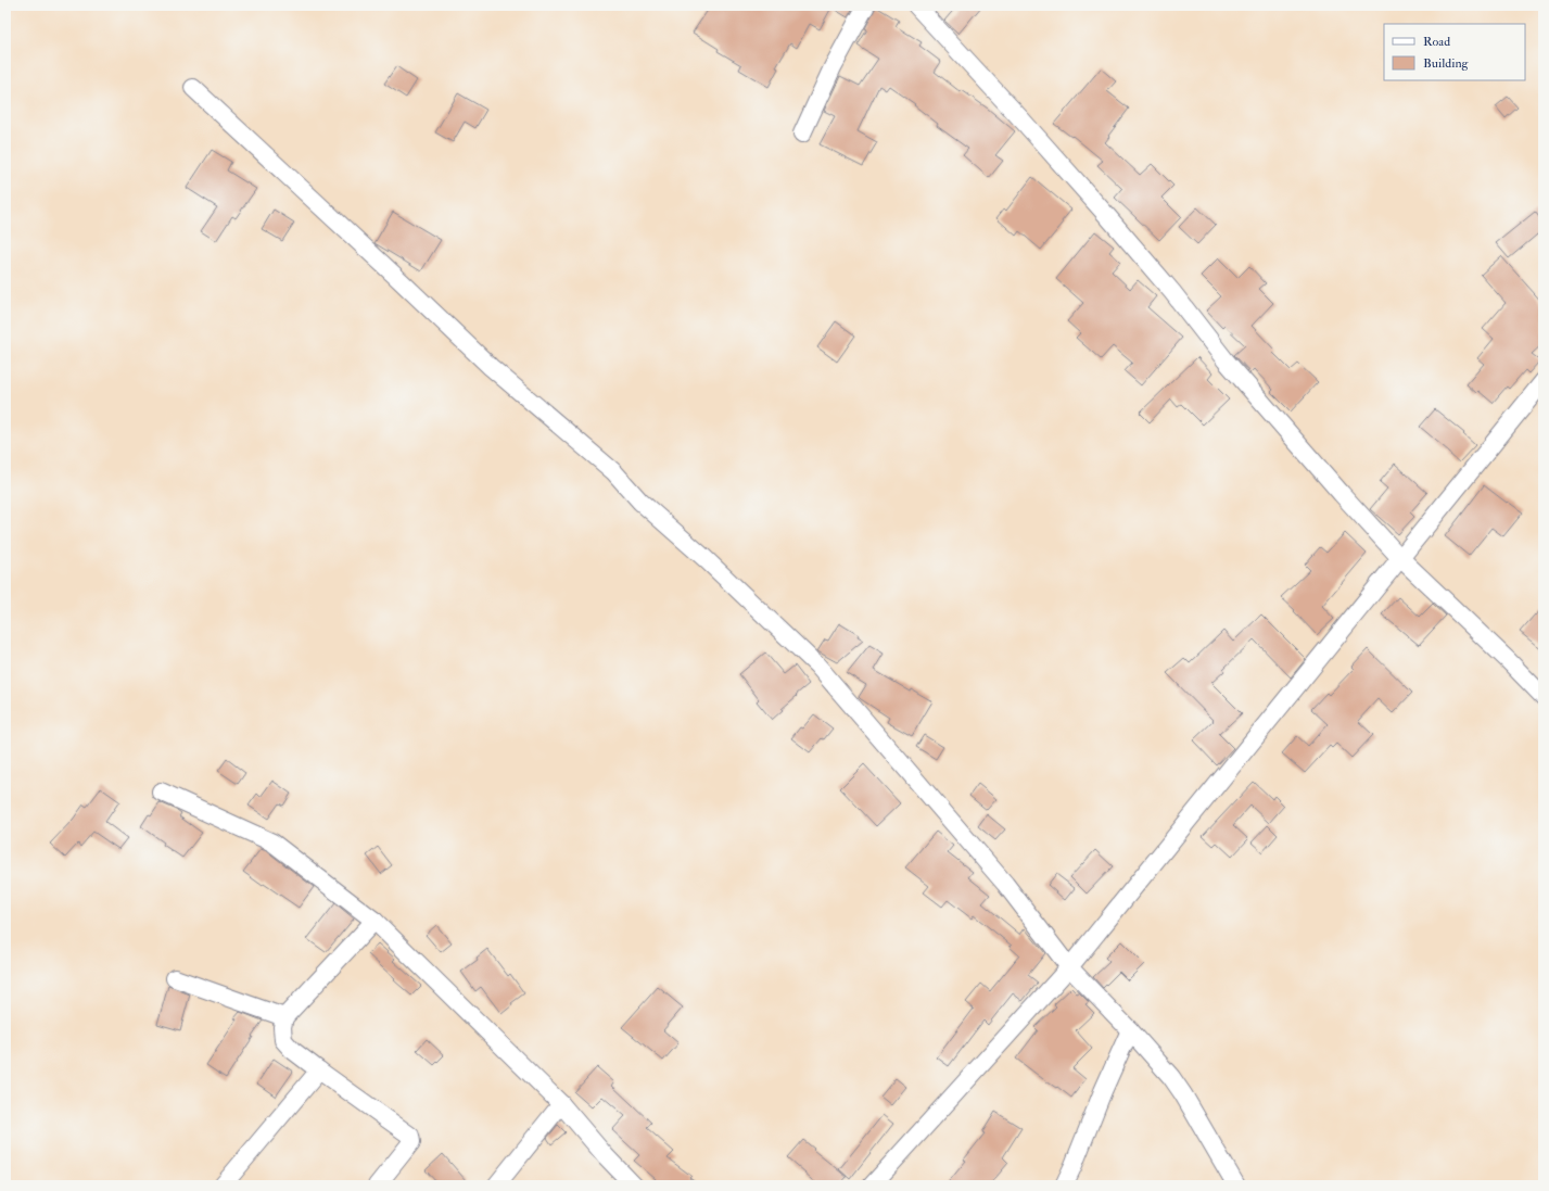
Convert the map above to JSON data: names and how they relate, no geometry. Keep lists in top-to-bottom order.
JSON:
{
  "legend": ["Road", "Building"]
}
